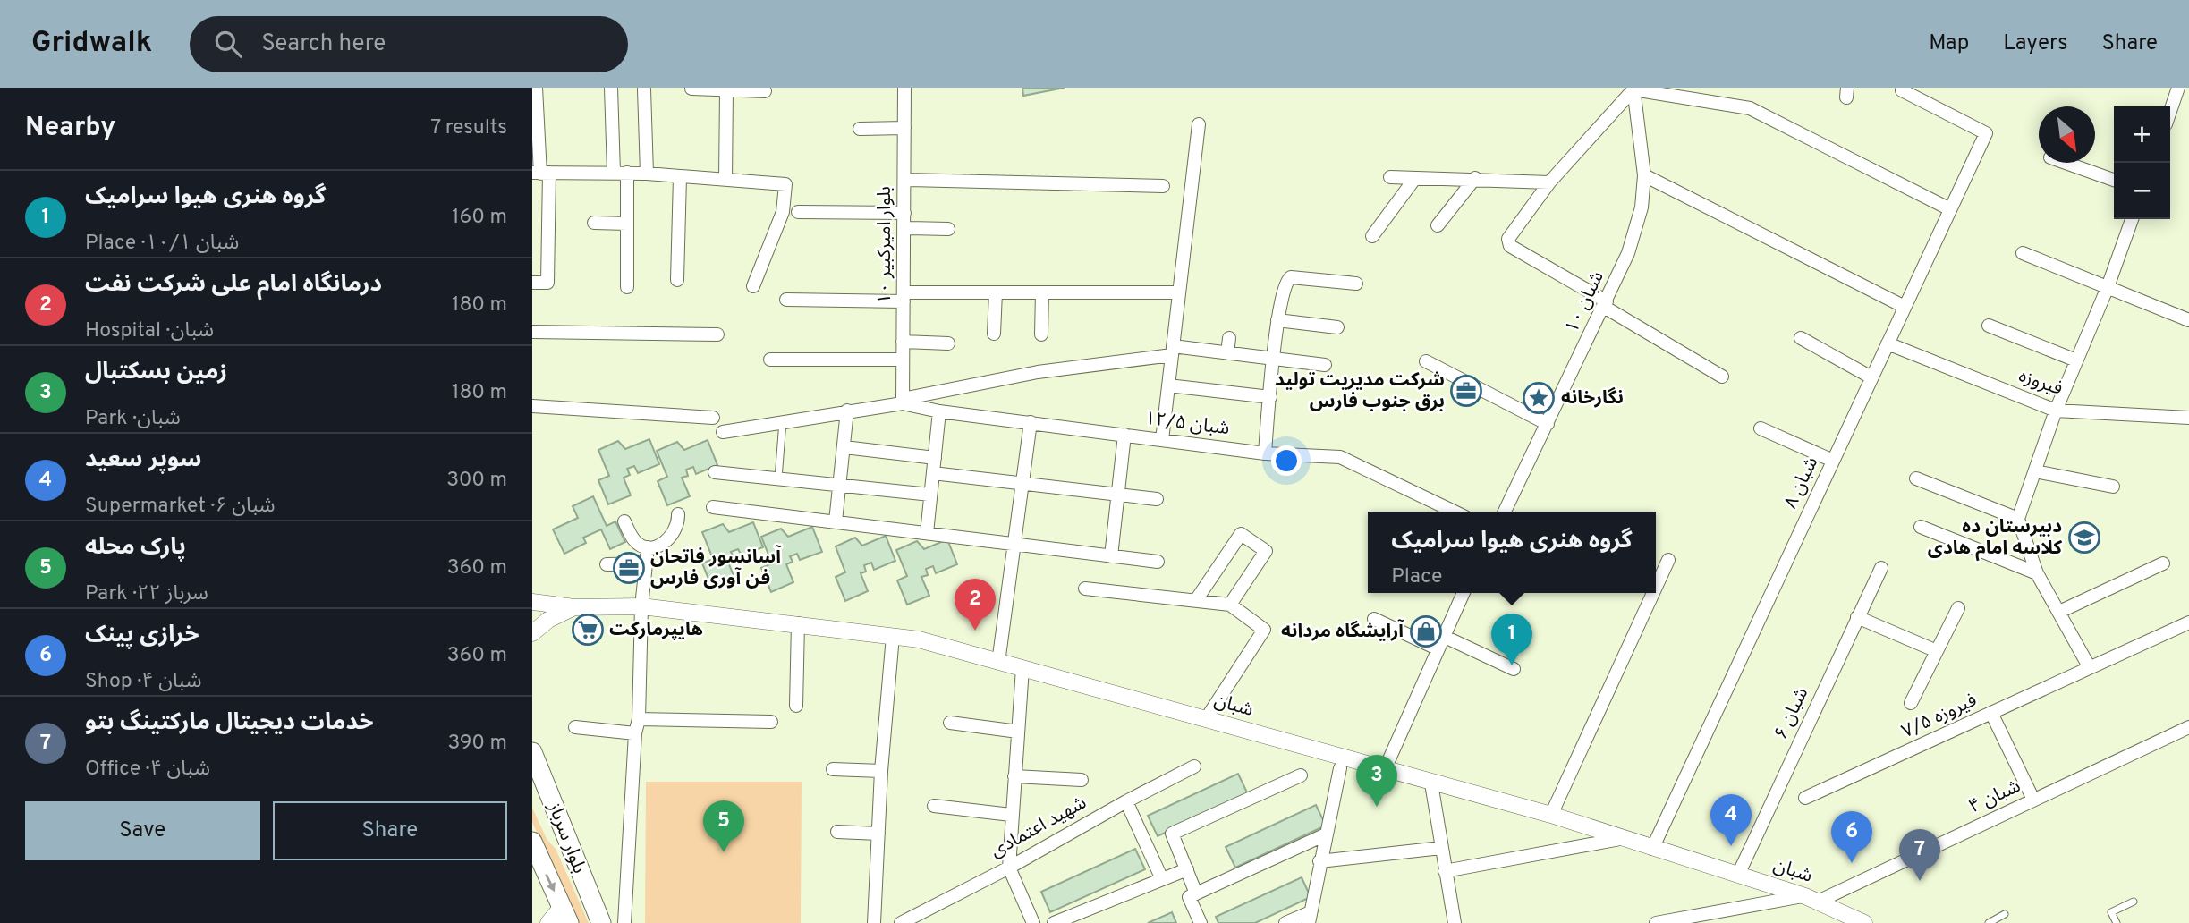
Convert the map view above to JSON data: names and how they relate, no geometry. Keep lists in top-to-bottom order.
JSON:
{
  "streets": {
    "main road": ["بلوار سرباز"],
    "street": [
      "۱۰ بلوار امیرکبیر",
      "۱۰ شبان",
      "فیروزه",
      "۱۲/۵ شبان",
      "۸ شبان",
      "شبان",
      "۶ شبان",
      "۷/۵ فیروزه",
      "۴ شبان",
      "شهید اعتمادی"
    ]
  },
  "crossings": [
    ["۱۰ بلوار امیرکبیر", "۱۲/۵ شبان"],
    ["فیروزه", "۸ شبان"],
    ["۸ شبان", "شبان"],
    ["شبان", "۶ شبان"],
    ["شبان", "۴ شبان"]
  ],
  "places": {
    "office": ["شرکت مدیریت تولید برق جنوب فارس", "آسانسور فاتحان فن آوری فارس"],
    "place": ["نگارخانه"],
    "school or university": ["دبیرستان ده کلاسه امام هادی"],
    "supermarket": ["هایپرمارکت"],
    "shop": ["آرایشگاه مردانه"]
  },
  "north": "bottom right",
  "page": {
    "header": "Gridwalk",
    "search": "Search here",
    "nav": ["Map", "Layers", "Share"],
    "heading": ["Nearby", "7 results"],
    "map_buttons": ["+", "−"],
    "list": [
      {
        "mark": "1",
        "name": "گروه هنری هیوا سرامیک",
        "note": "Place · ۱۰/۱ شبان",
        "value": "160 m"
      },
      {
        "mark": "2",
        "name": "درمانگاه امام علی شرکت نفت",
        "note": "Hospital · شبان",
        "value": "180 m"
      },
      {
        "mark": "3",
        "name": "زمین بسکتبال",
        "note": "Park · شبان",
        "value": "180 m"
      },
      {
        "mark": "4",
        "name": "سوپر سعید",
        "note": "Supermarket · ۶ شبان",
        "value": "300 m"
      },
      {
        "mark": "5",
        "name": "پارک محله",
        "note": "Park · سرباز ۲۲",
        "value": "360 m"
      },
      {
        "mark": "6",
        "name": "خرازی پینک",
        "note": "Shop · ۴ شبان",
        "value": "360 m"
      },
      {
        "mark": "7",
        "name": "خدمات دیجیتال مارکتینگ بتو",
        "note": "Office · ۴ شبان",
        "value": "390 m"
      }
    ],
    "popup": ["گروه هنری هیوا سرامیک", "Place"],
    "pins": [
      "2",
      "1",
      "3",
      "4",
      "5",
      "6",
      "7"
    ],
    "buttons": ["Save", "Share"]
  }
}
